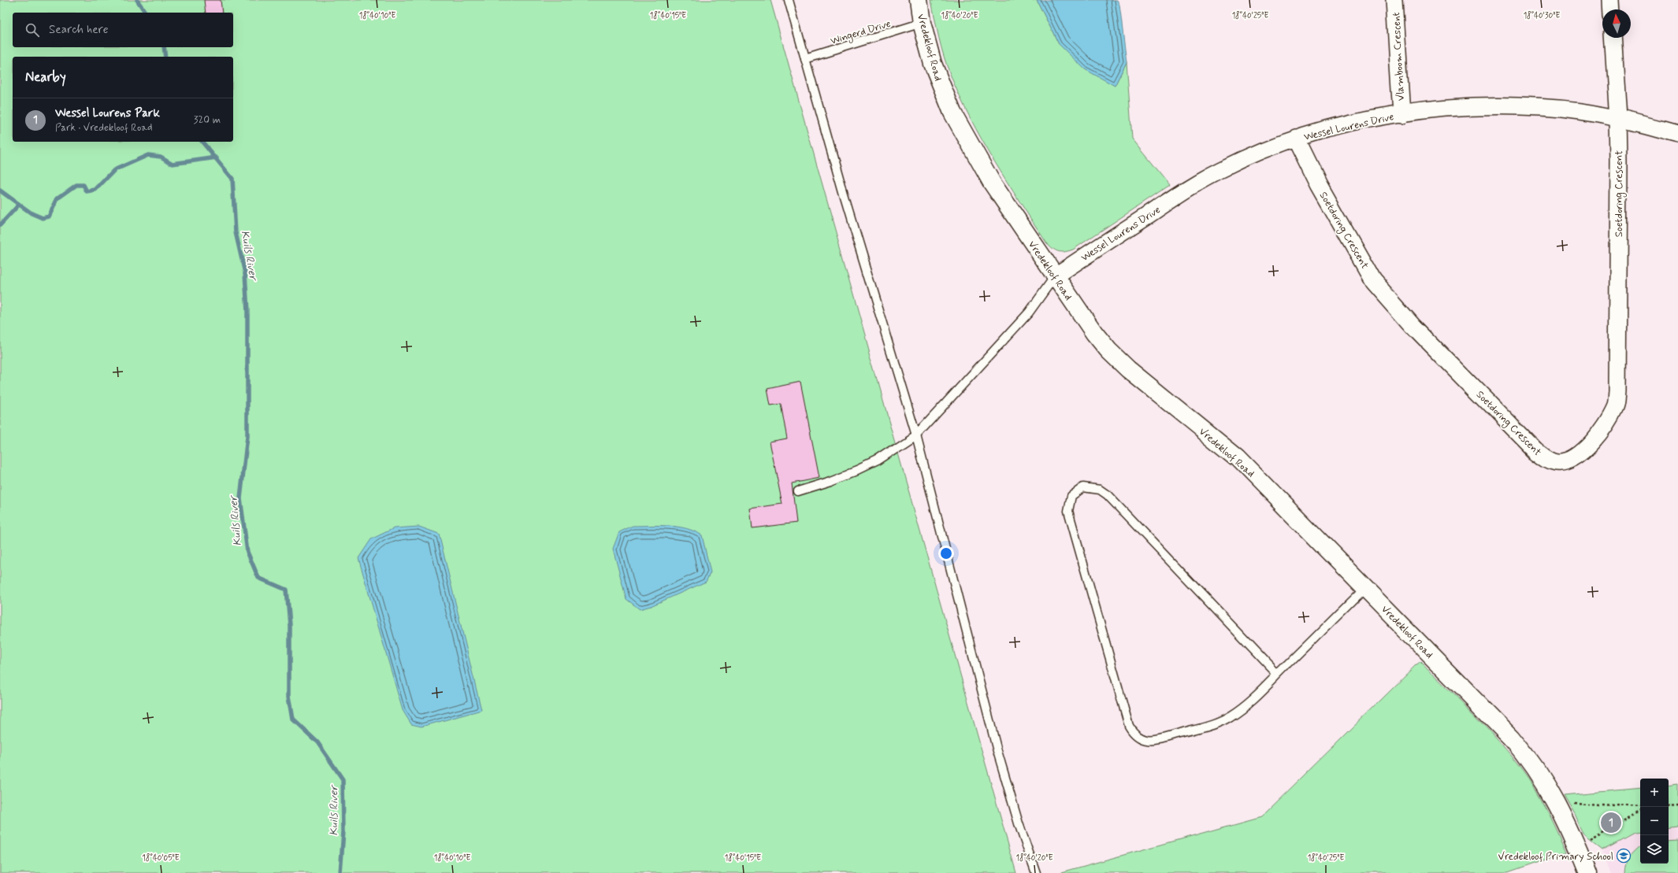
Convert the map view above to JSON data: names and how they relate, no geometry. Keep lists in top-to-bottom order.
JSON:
{
  "streets": {
    "street": [
      "Vredekloof Road",
      "Vlamboom Crescent",
      "Wessel Lourens Drive",
      "Soetdoring Crescent"
    ],
    "lane": ["Wingerd Drive"]
  },
  "crossings": [
    ["Wingerd Drive", "Vredekloof Road"],
    ["Vredekloof Road", "Wessel Lourens Drive"],
    ["Vlamboom Crescent", "Wessel Lourens Drive"],
    ["Wessel Lourens Drive", "Soetdoring Crescent"]
  ],
  "water": ["Kuils River"],
  "places": {
    "school or university": ["Vredekloof Primary School"]
  },
  "north": "top",
  "page": {
    "search": "Search here",
    "heading": "Nearby",
    "list": [
      {
        "mark": "1",
        "name": "Wessel Lourens Park",
        "note": "Park · Vredekloof Road",
        "value": "320 m"
      }
    ],
    "map_buttons": ["+", "−"],
    "pins": "1"
  },
  "coordinates": [
    "18°40'10\"E",
    "18°40'15\"E",
    "18°40'20\"E",
    "18°40'25\"E",
    "18°40'30\"E",
    "18°40'05\"E"
  ]
}
